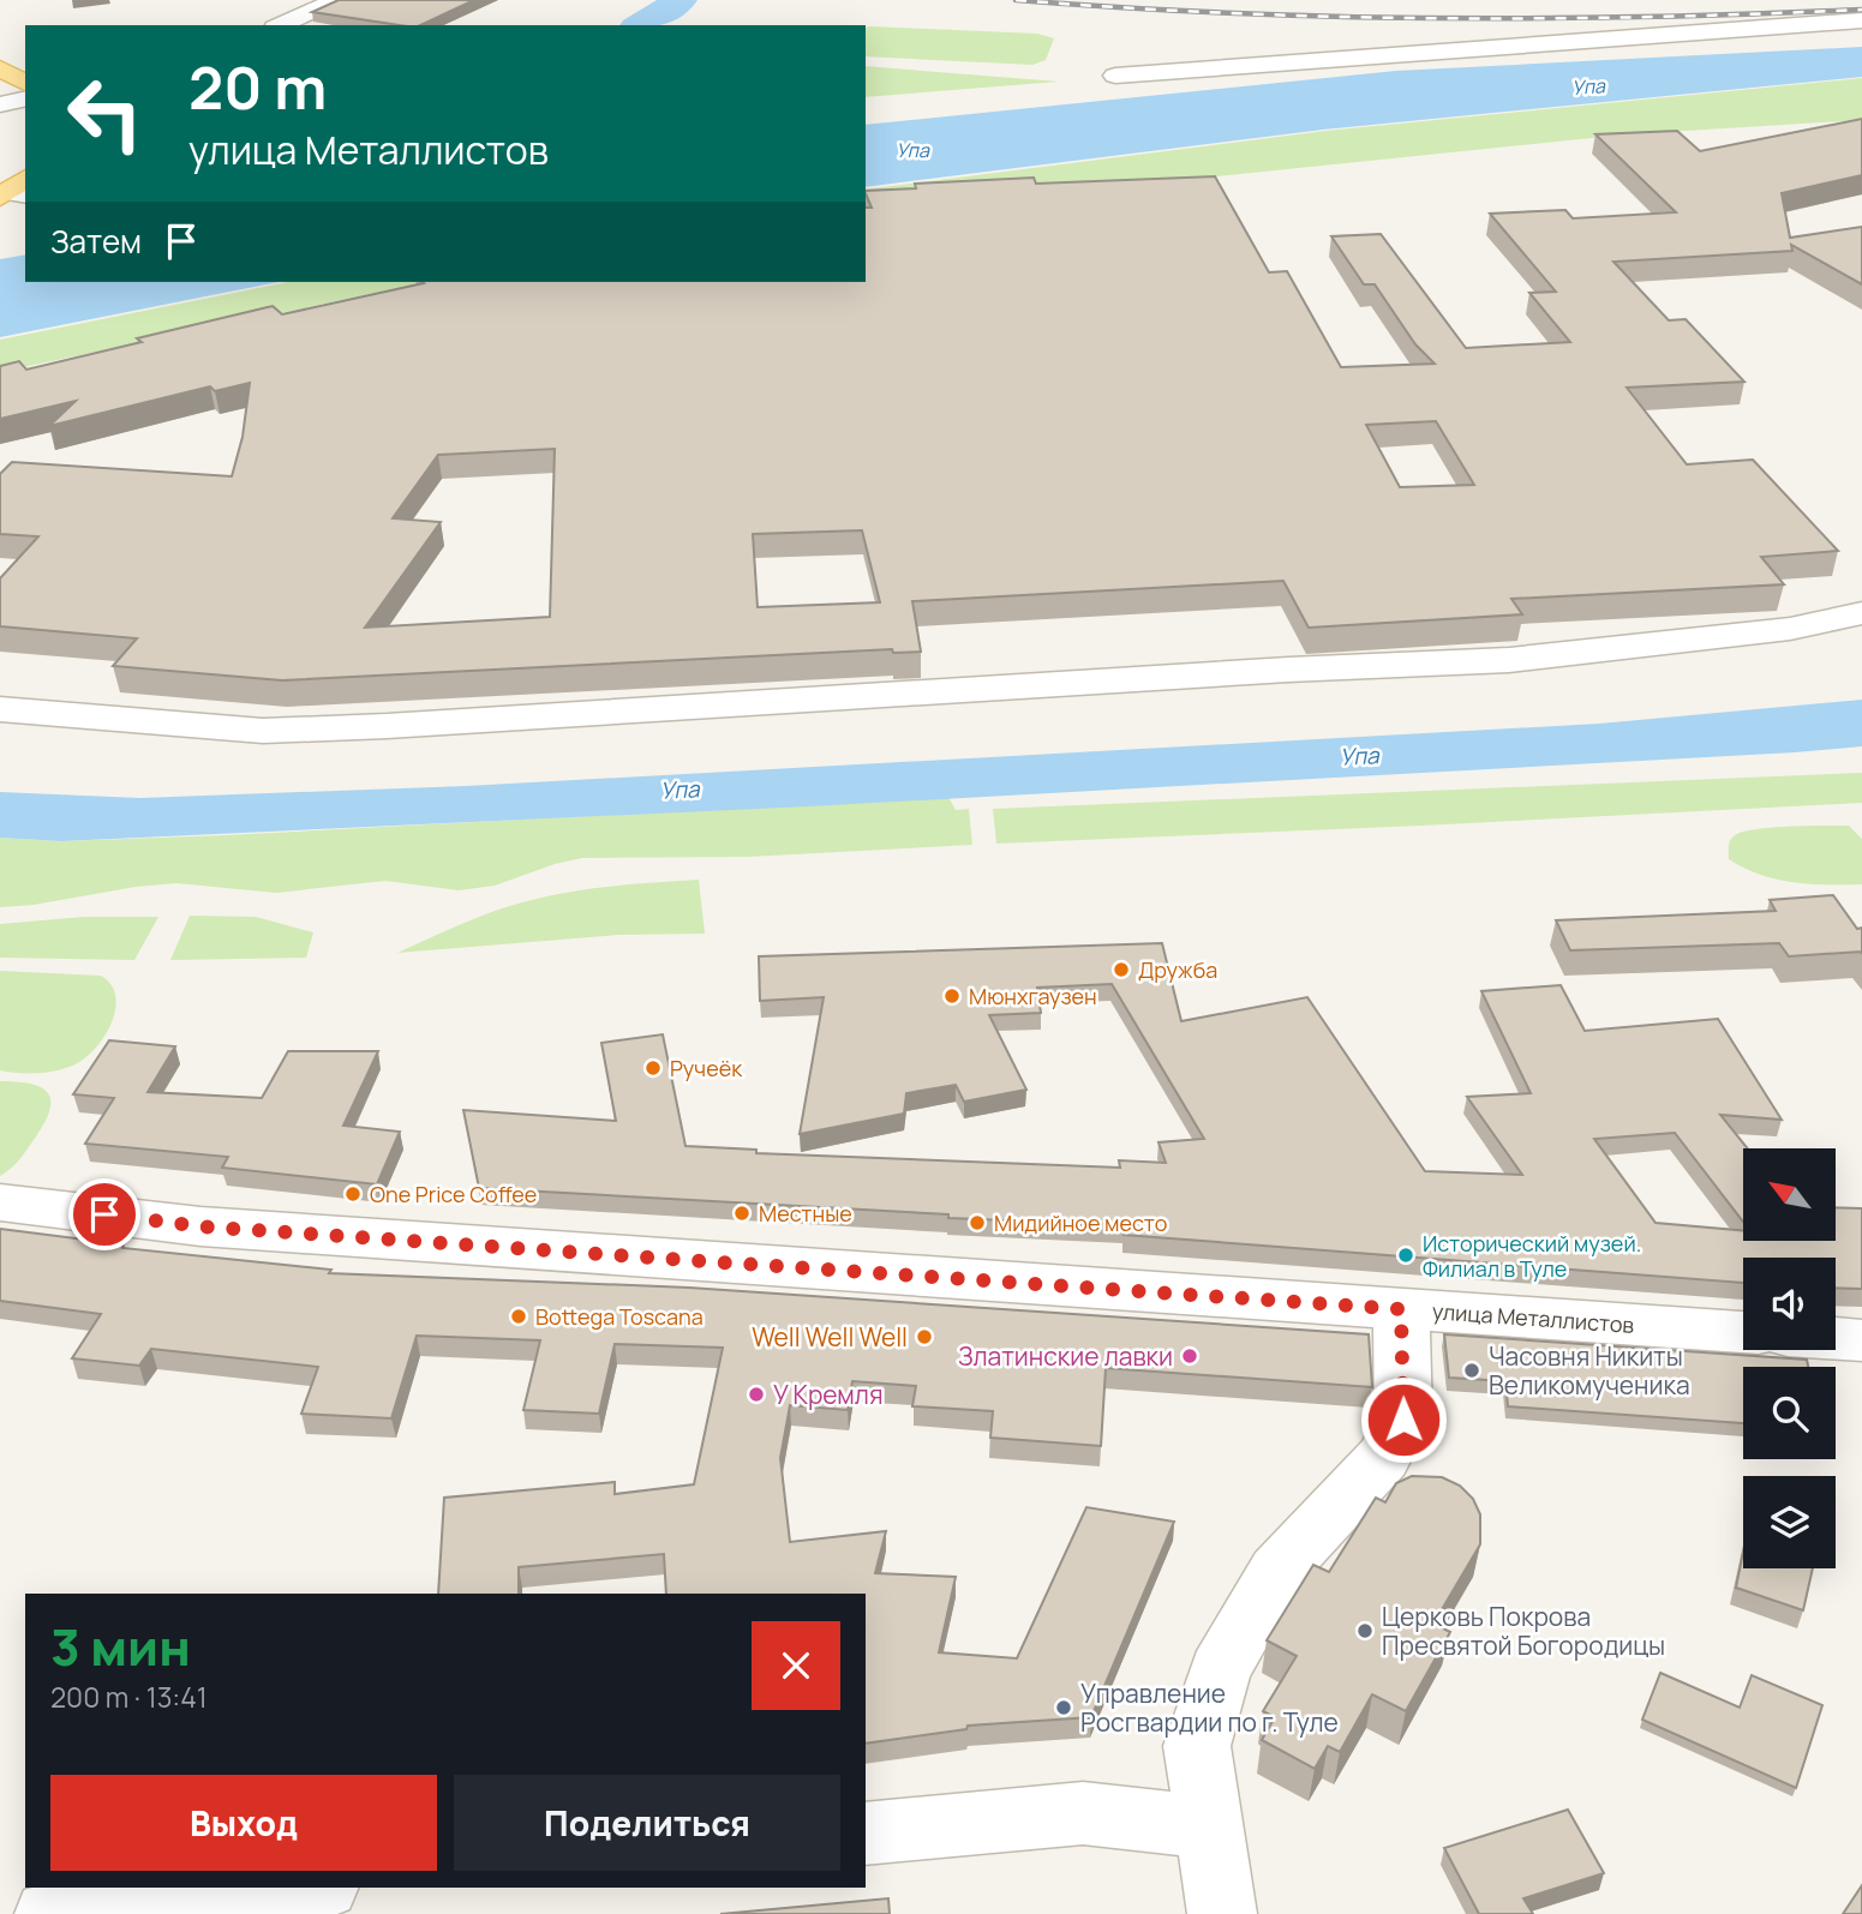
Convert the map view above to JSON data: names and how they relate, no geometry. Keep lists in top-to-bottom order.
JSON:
{
  "streets": {
    "street": ["улица Металлистов"]
  },
  "water": ["Упа"],
  "places": [
    "Дружба",
    "Мюнхгаузен",
    "Ручеёк",
    "One Price Coffee",
    "Местные",
    "Мидийное место",
    "Исторический музей. Филиал в Туле",
    "Bottega Toscana",
    "Well Well Well",
    "Златинские лавки",
    "Часовня Никиты Великомученика",
    "У Кремля",
    "Церковь Покрова Пресвятой Богородицы",
    "Управление Росгвардии по г. Туле"
  ],
  "north": "top left",
  "page": {
    "turn": ["20 m", "улица Металлистов"],
    "then": "Затем",
    "heading": ["3 мин", "200 m · 13:41"],
    "buttons": ["Выход", "Поделиться"]
  }
}
